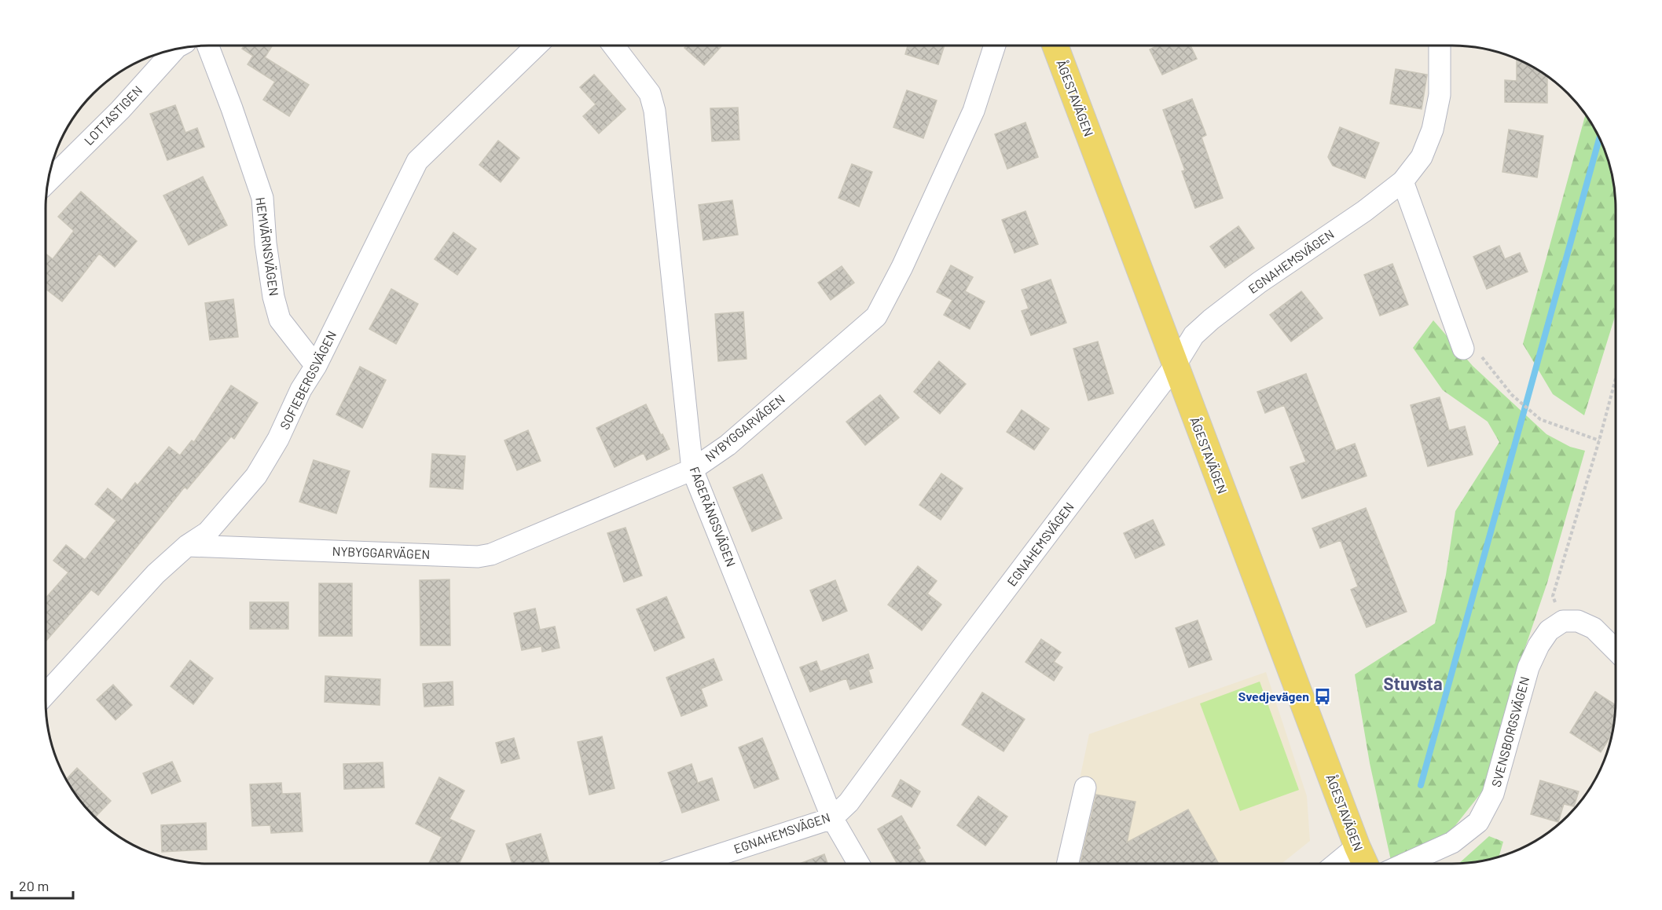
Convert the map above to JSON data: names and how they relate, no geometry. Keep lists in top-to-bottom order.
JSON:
{
  "streets": {
    "main road": ["ÅGESTAVÄGEN"],
    "street": [
      "LOTTASTIGEN",
      "HEMVÄRNSVÄGEN",
      "EGNAHEMSVÄGEN",
      "SOFIEBERGSVÄGEN",
      "NYBYGGARVÄGEN",
      "FAGERÄNGSVÄGEN",
      "SVENSBORGSVÄGEN"
    ]
  },
  "crossings": [
    ["ÅGESTAVÄGEN", "EGNAHEMSVÄGEN"],
    ["HEMVÄRNSVÄGEN", "SOFIEBERGSVÄGEN"],
    ["EGNAHEMSVÄGEN", "FAGERÄNGSVÄGEN"],
    ["SOFIEBERGSVÄGEN", "NYBYGGARVÄGEN"],
    ["NYBYGGARVÄGEN", "FAGERÄNGSVÄGEN"]
  ],
  "districts": ["Stuvsta"],
  "places": {
    "bus stop": ["Svedjevägen"]
  },
  "scale_bar": "20 m"
}
